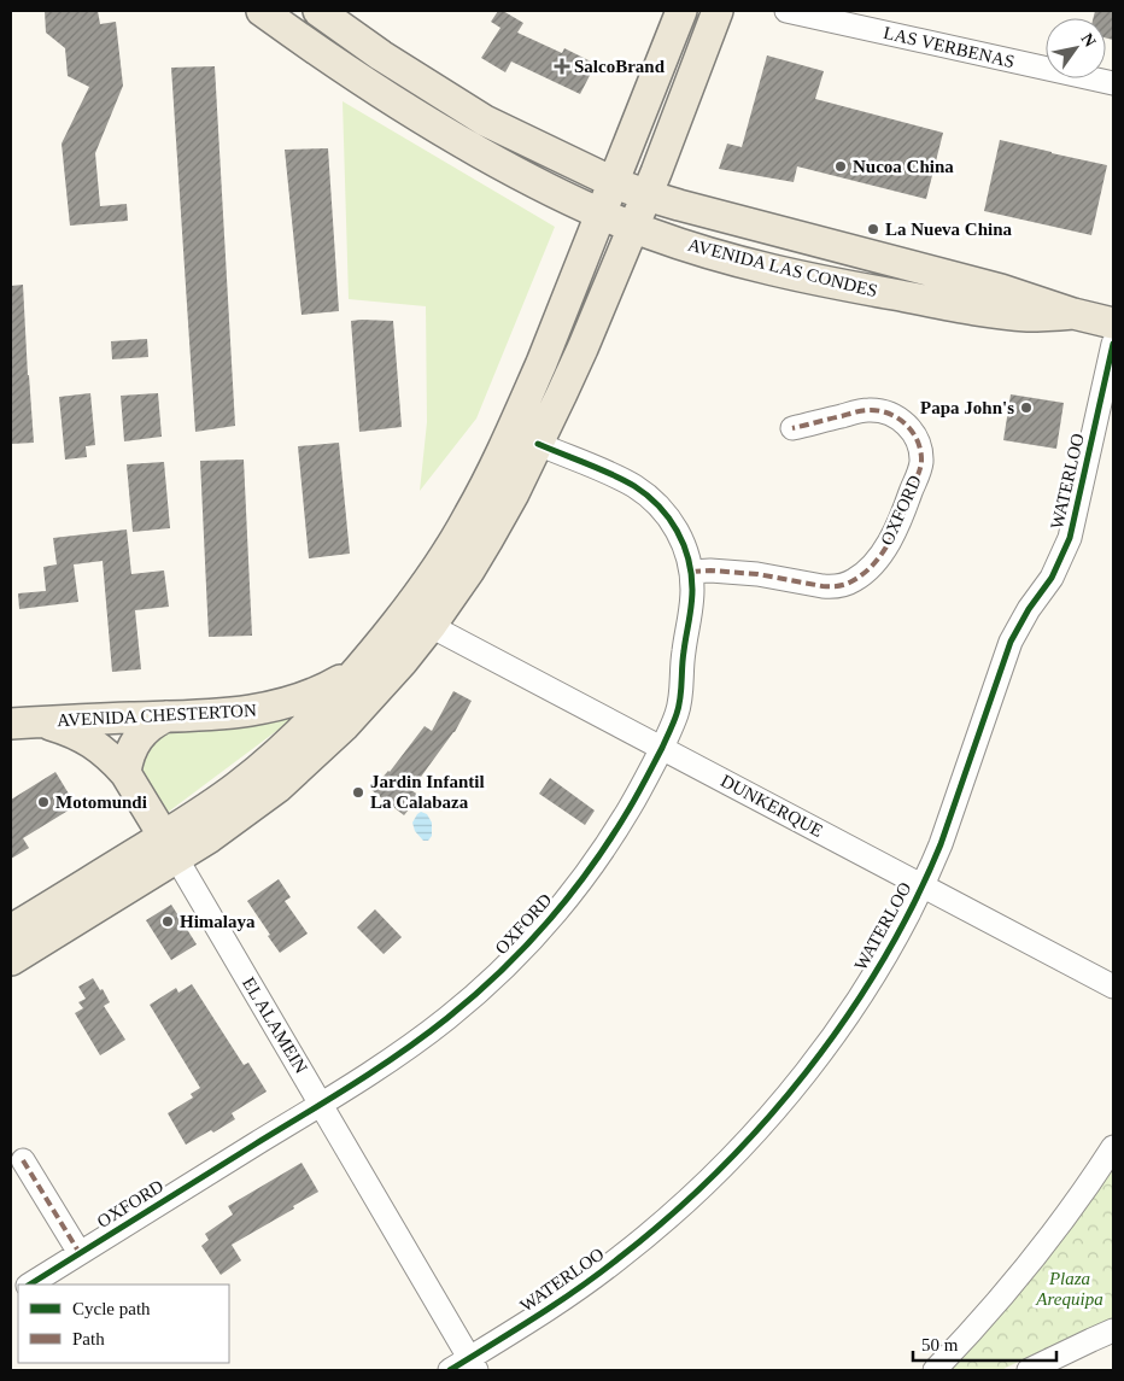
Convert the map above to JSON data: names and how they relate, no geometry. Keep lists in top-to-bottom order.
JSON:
{
  "streets": {
    "main road": ["AVENIDA LAS CONDES", "AVENIDA CHESTERTON", "EL ALAMEIN"],
    "street": [
      "LAS VERBENAS",
      "WATERLOO",
      "OXFORD",
      "DUNKERQUE"
    ]
  },
  "crossings": [
    ["WATERLOO", "DUNKERQUE"],
    ["WATERLOO", "EL ALAMEIN"],
    ["OXFORD", "DUNKERQUE"],
    ["OXFORD", "EL ALAMEIN"],
    ["AVENIDA CHESTERTON", "EL ALAMEIN"]
  ],
  "parks": ["Plaza Arequipa"],
  "places": {
    "health": ["SalcoBrand"],
    "other": [
      "Nucoa China",
      "La Nueva China",
      "Papa John's",
      "Jardin Infantil La Calabaza",
      "Motomundi",
      "Himalaya"
    ]
  },
  "legend": ["Cycle path", "Path"],
  "scale_bar": "50 m",
  "north": "top right"
}
